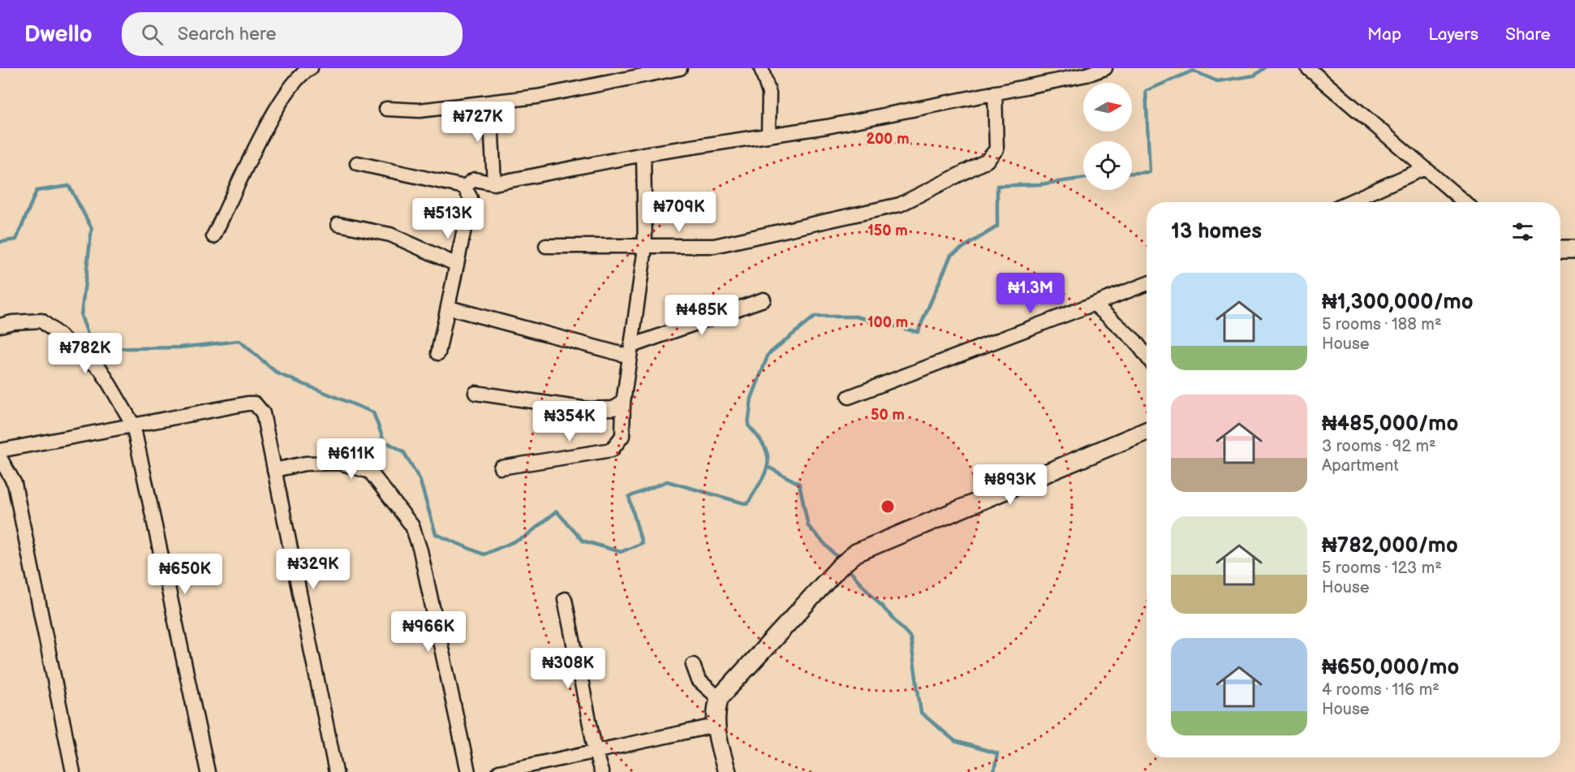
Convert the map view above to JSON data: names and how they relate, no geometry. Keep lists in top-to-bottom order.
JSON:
{
  "north": "right",
  "page": {
    "header": "Dwello",
    "search": "Search here",
    "nav": ["Map", "Layers", "Share"],
    "price": [
      "₦727K",
      "₦709K",
      "₦513K",
      "₦1.3M",
      "₦485K",
      "₦782K",
      "₦354K",
      "₦611K",
      "₦893K",
      "₦329K",
      "₦650K",
      "₦966K",
      "₦308K"
    ],
    "heading": "13 homes",
    "list": [
      {
        "name": "₦1,300,000/mo",
        "note": "5 rooms · 188 m² · House"
      },
      {
        "name": "₦485,000/mo",
        "note": "3 rooms · 92 m² · Apartment"
      },
      {
        "name": "₦782,000/mo",
        "note": "5 rooms · 123 m² · House"
      },
      {
        "name": "₦650,000/mo",
        "note": "4 rooms · 116 m² · House"
      }
    ]
  },
  "rings": [
    "200 m",
    "150 m",
    "100 m",
    "50 m"
  ]
}
